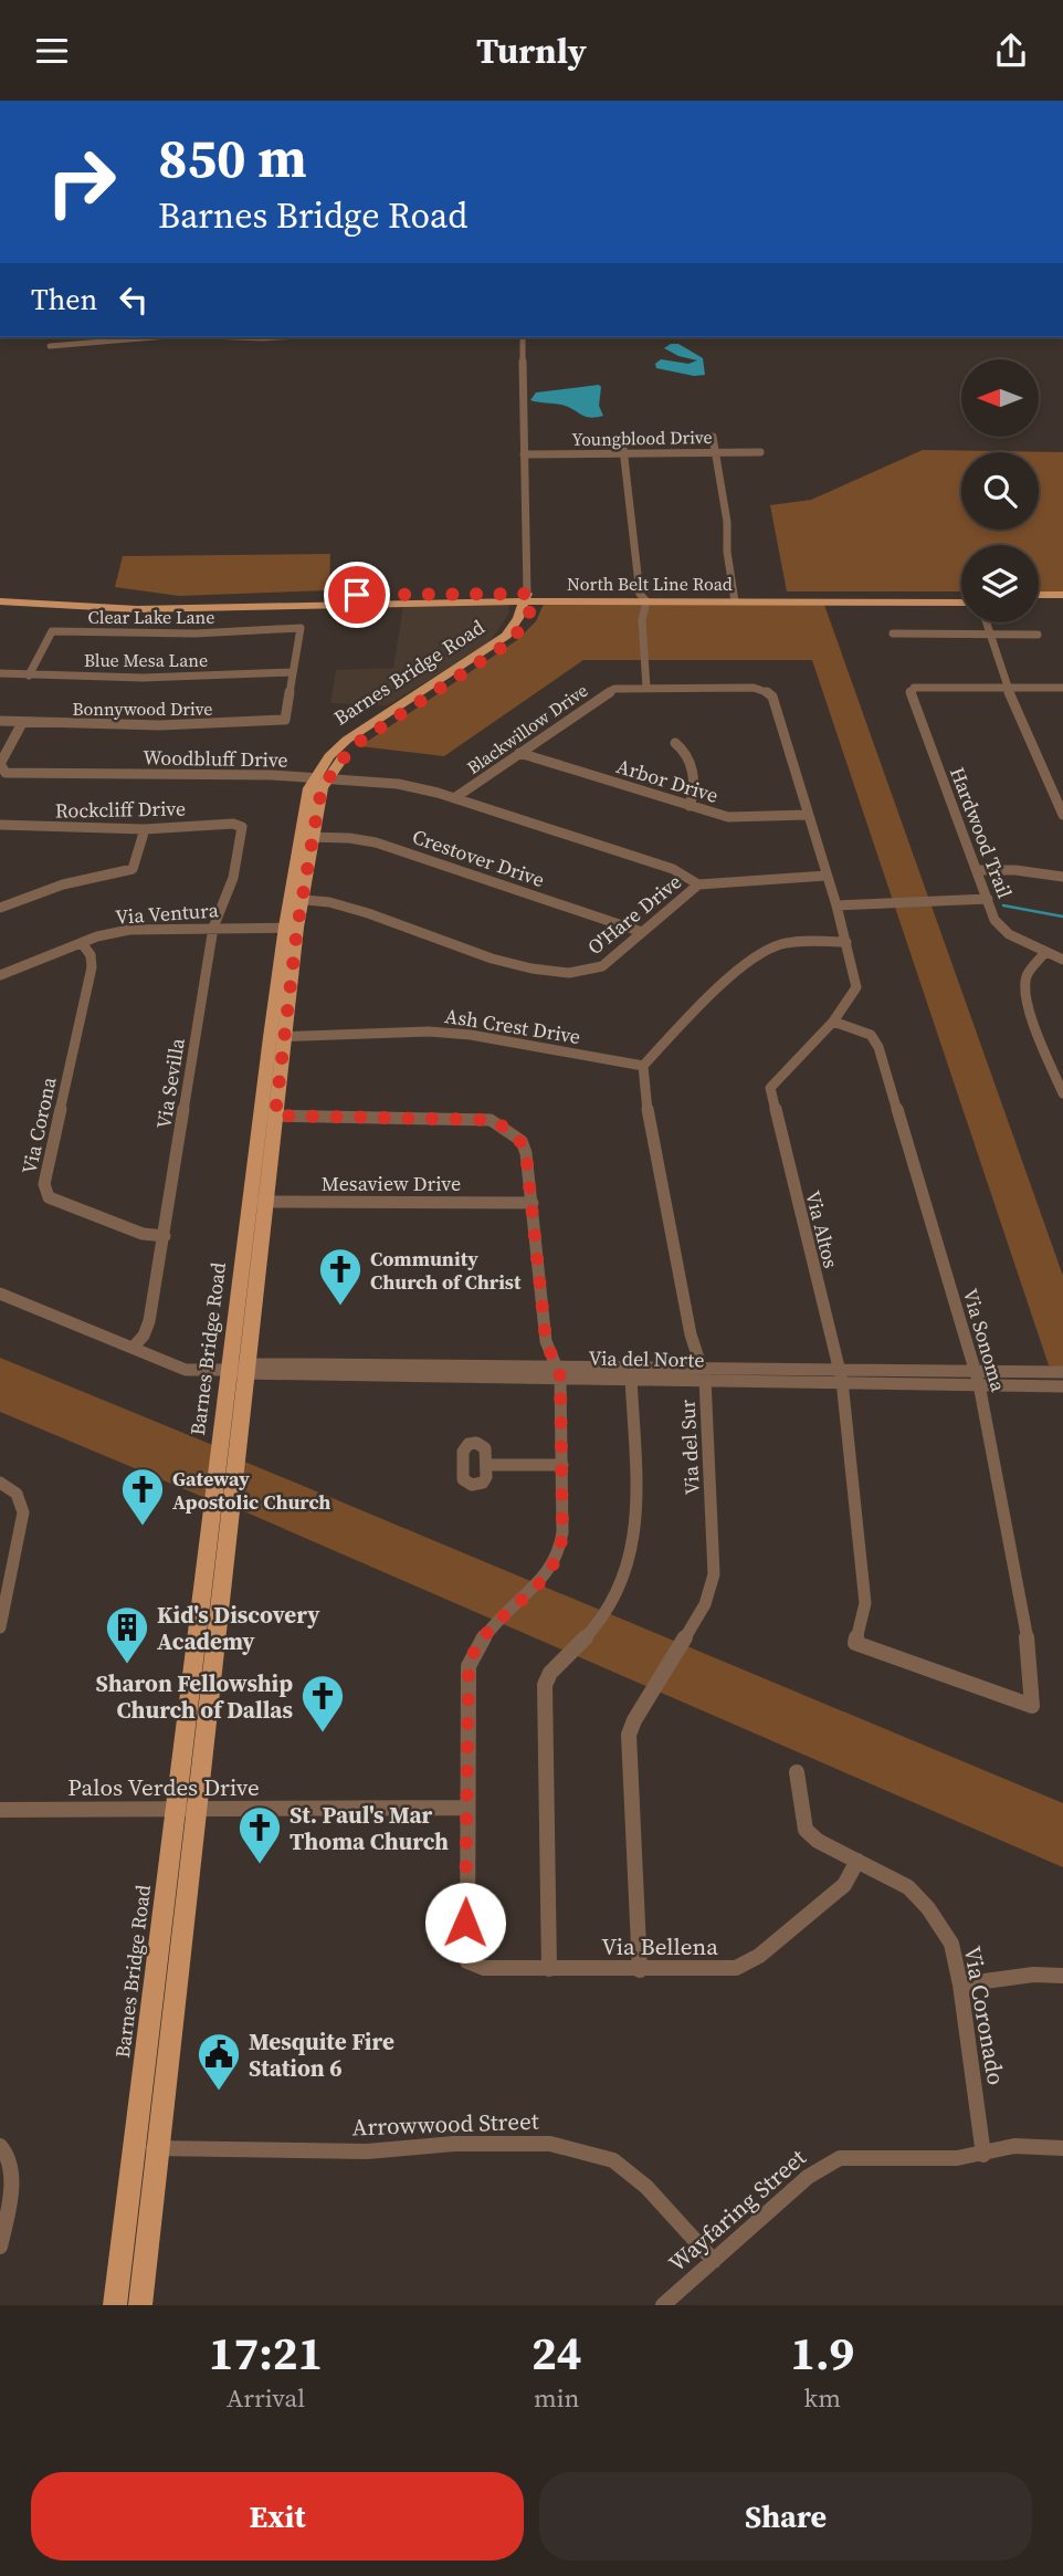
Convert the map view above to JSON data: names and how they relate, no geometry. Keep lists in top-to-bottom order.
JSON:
{
  "streets": {
    "main road": ["North Belt Line Road", "Barnes Bridge Road"],
    "street": [
      "Youngblood Drive",
      "Clear Lake Lane",
      "Blue Mesa Lane",
      "Bonnywood Drive",
      "Blackwillow Drive",
      "Woodbluff Drive",
      "Arbor Drive",
      "Rockcliff Drive",
      "Hardwood Trail",
      "Crestover Drive",
      "Via Ventura",
      "O'Hare Drive",
      "Ash Crest Drive",
      "Via Sevilla",
      "Via Corona",
      "Mesaview Drive",
      "Via Altos",
      "Via Sonoma",
      "Via del Norte",
      "Via del Sur",
      "Palos Verdes Drive",
      "Via Bellena",
      "Via Coronado",
      "Arrowwood Street",
      "Wayfaring Street"
    ]
  },
  "crossings": [
    ["Youngblood Drive", "Barnes Bridge Road"],
    ["North Belt Line Road", "Barnes Bridge Road"],
    ["Clear Lake Lane", "Blue Mesa Lane"],
    ["Clear Lake Lane", "Bonnywood Drive"],
    ["Blue Mesa Lane", "Bonnywood Drive"],
    ["Barnes Bridge Road", "Woodbluff Drive"],
    ["Barnes Bridge Road", "Crestover Drive"],
    ["Barnes Bridge Road", "Via Ventura"],
    ["Barnes Bridge Road", "O'Hare Drive"],
    ["Barnes Bridge Road", "Ash Crest Drive"],
    ["Barnes Bridge Road", "Mesaview Drive"],
    ["Barnes Bridge Road", "Via del Norte"],
    ["Barnes Bridge Road", "Palos Verdes Drive"],
    ["Barnes Bridge Road", "Arrowwood Street"],
    ["Bonnywood Drive", "Woodbluff Drive"],
    ["Blackwillow Drive", "Woodbluff Drive"],
    ["Blackwillow Drive", "Arbor Drive"],
    ["Blackwillow Drive", "Via Altos"],
    ["Woodbluff Drive", "O'Hare Drive"],
    ["Arbor Drive", "Via Altos"],
    ["Rockcliff Drive", "Via Sevilla"],
    ["Crestover Drive", "O'Hare Drive"],
    ["Via Ventura", "Via Sevilla"],
    ["Via Ventura", "Via Corona"],
    ["O'Hare Drive", "Via Altos"],
    ["Ash Crest Drive", "Via del Sur"],
    ["Via Sevilla", "Via Corona"],
    ["Via Sevilla", "Via del Norte"],
    ["Via Altos", "Via Sonoma"],
    ["Via Altos", "Via del Norte"],
    ["Via Sonoma", "Via del Norte"],
    ["Via del Norte", "Via del Sur"],
    ["Via del Sur", "Via Bellena"],
    ["Palos Verdes Drive", "Via Bellena"],
    ["Via Bellena", "Via Coronado"],
    ["Via Coronado", "Wayfaring Street"],
    ["Arrowwood Street", "Wayfaring Street"]
  ],
  "places": {
    "church": [
      "Community Church of Christ",
      "Gateway Apostolic Church",
      "Sharon Fellowship Church of Dallas",
      "St. Paul's Mar Thoma Church"
    ],
    "building": ["Kid's Discovery Academy"],
    "public building": ["Mesquite Fire Station 6"]
  },
  "north": "left",
  "page": {
    "header": "Turnly",
    "turn": ["850 m", "Barnes Bridge Road"],
    "then": "Then",
    "eta": [
      "17:21",
      "Arrival",
      "24",
      "min",
      "1.9",
      "km"
    ],
    "buttons": ["Exit", "Share"]
  }
}
